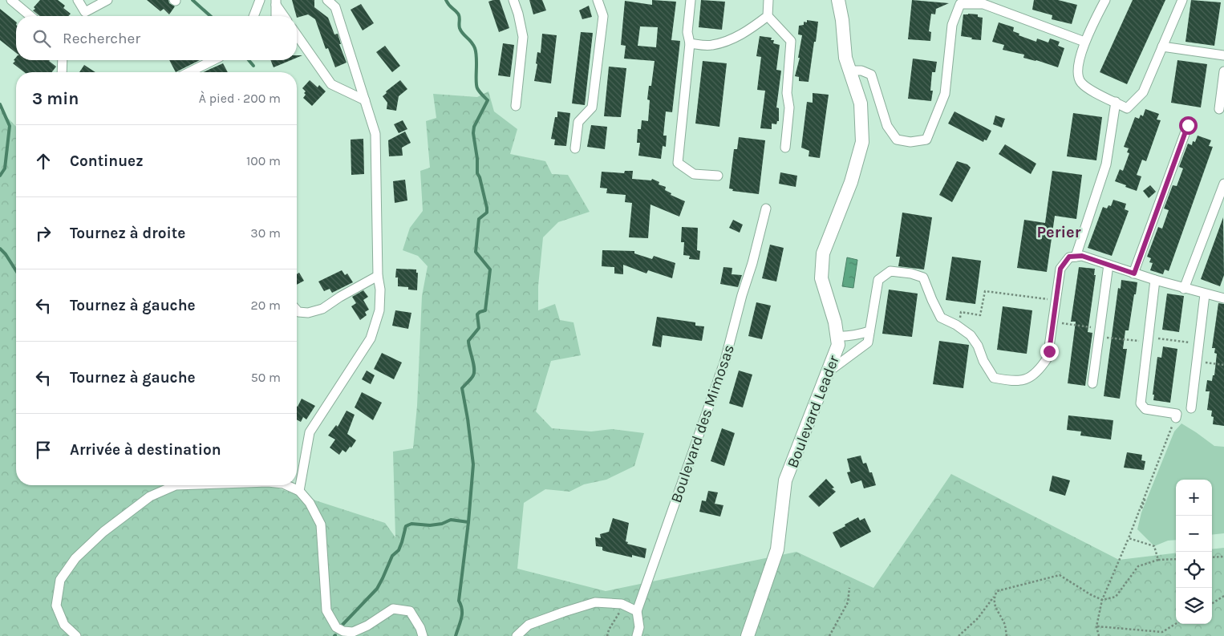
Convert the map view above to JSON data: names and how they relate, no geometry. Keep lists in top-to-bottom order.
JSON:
{
  "streets": {
    "street": ["Boulevard Leader", "Boulevard des Mimosas"]
  },
  "districts": ["Perier"],
  "page": {
    "search": "Rechercher",
    "heading": ["3 min", "À pied · 200 m"],
    "list": [
      ["Continuez", "100 m"],
      ["Tournez à droite", "30 m"],
      ["Tournez à gauche", "20 m"],
      ["Tournez à gauche", "50 m"],
      "Arrivée à destination"
    ],
    "map_buttons": ["+", "−"]
  }
}
